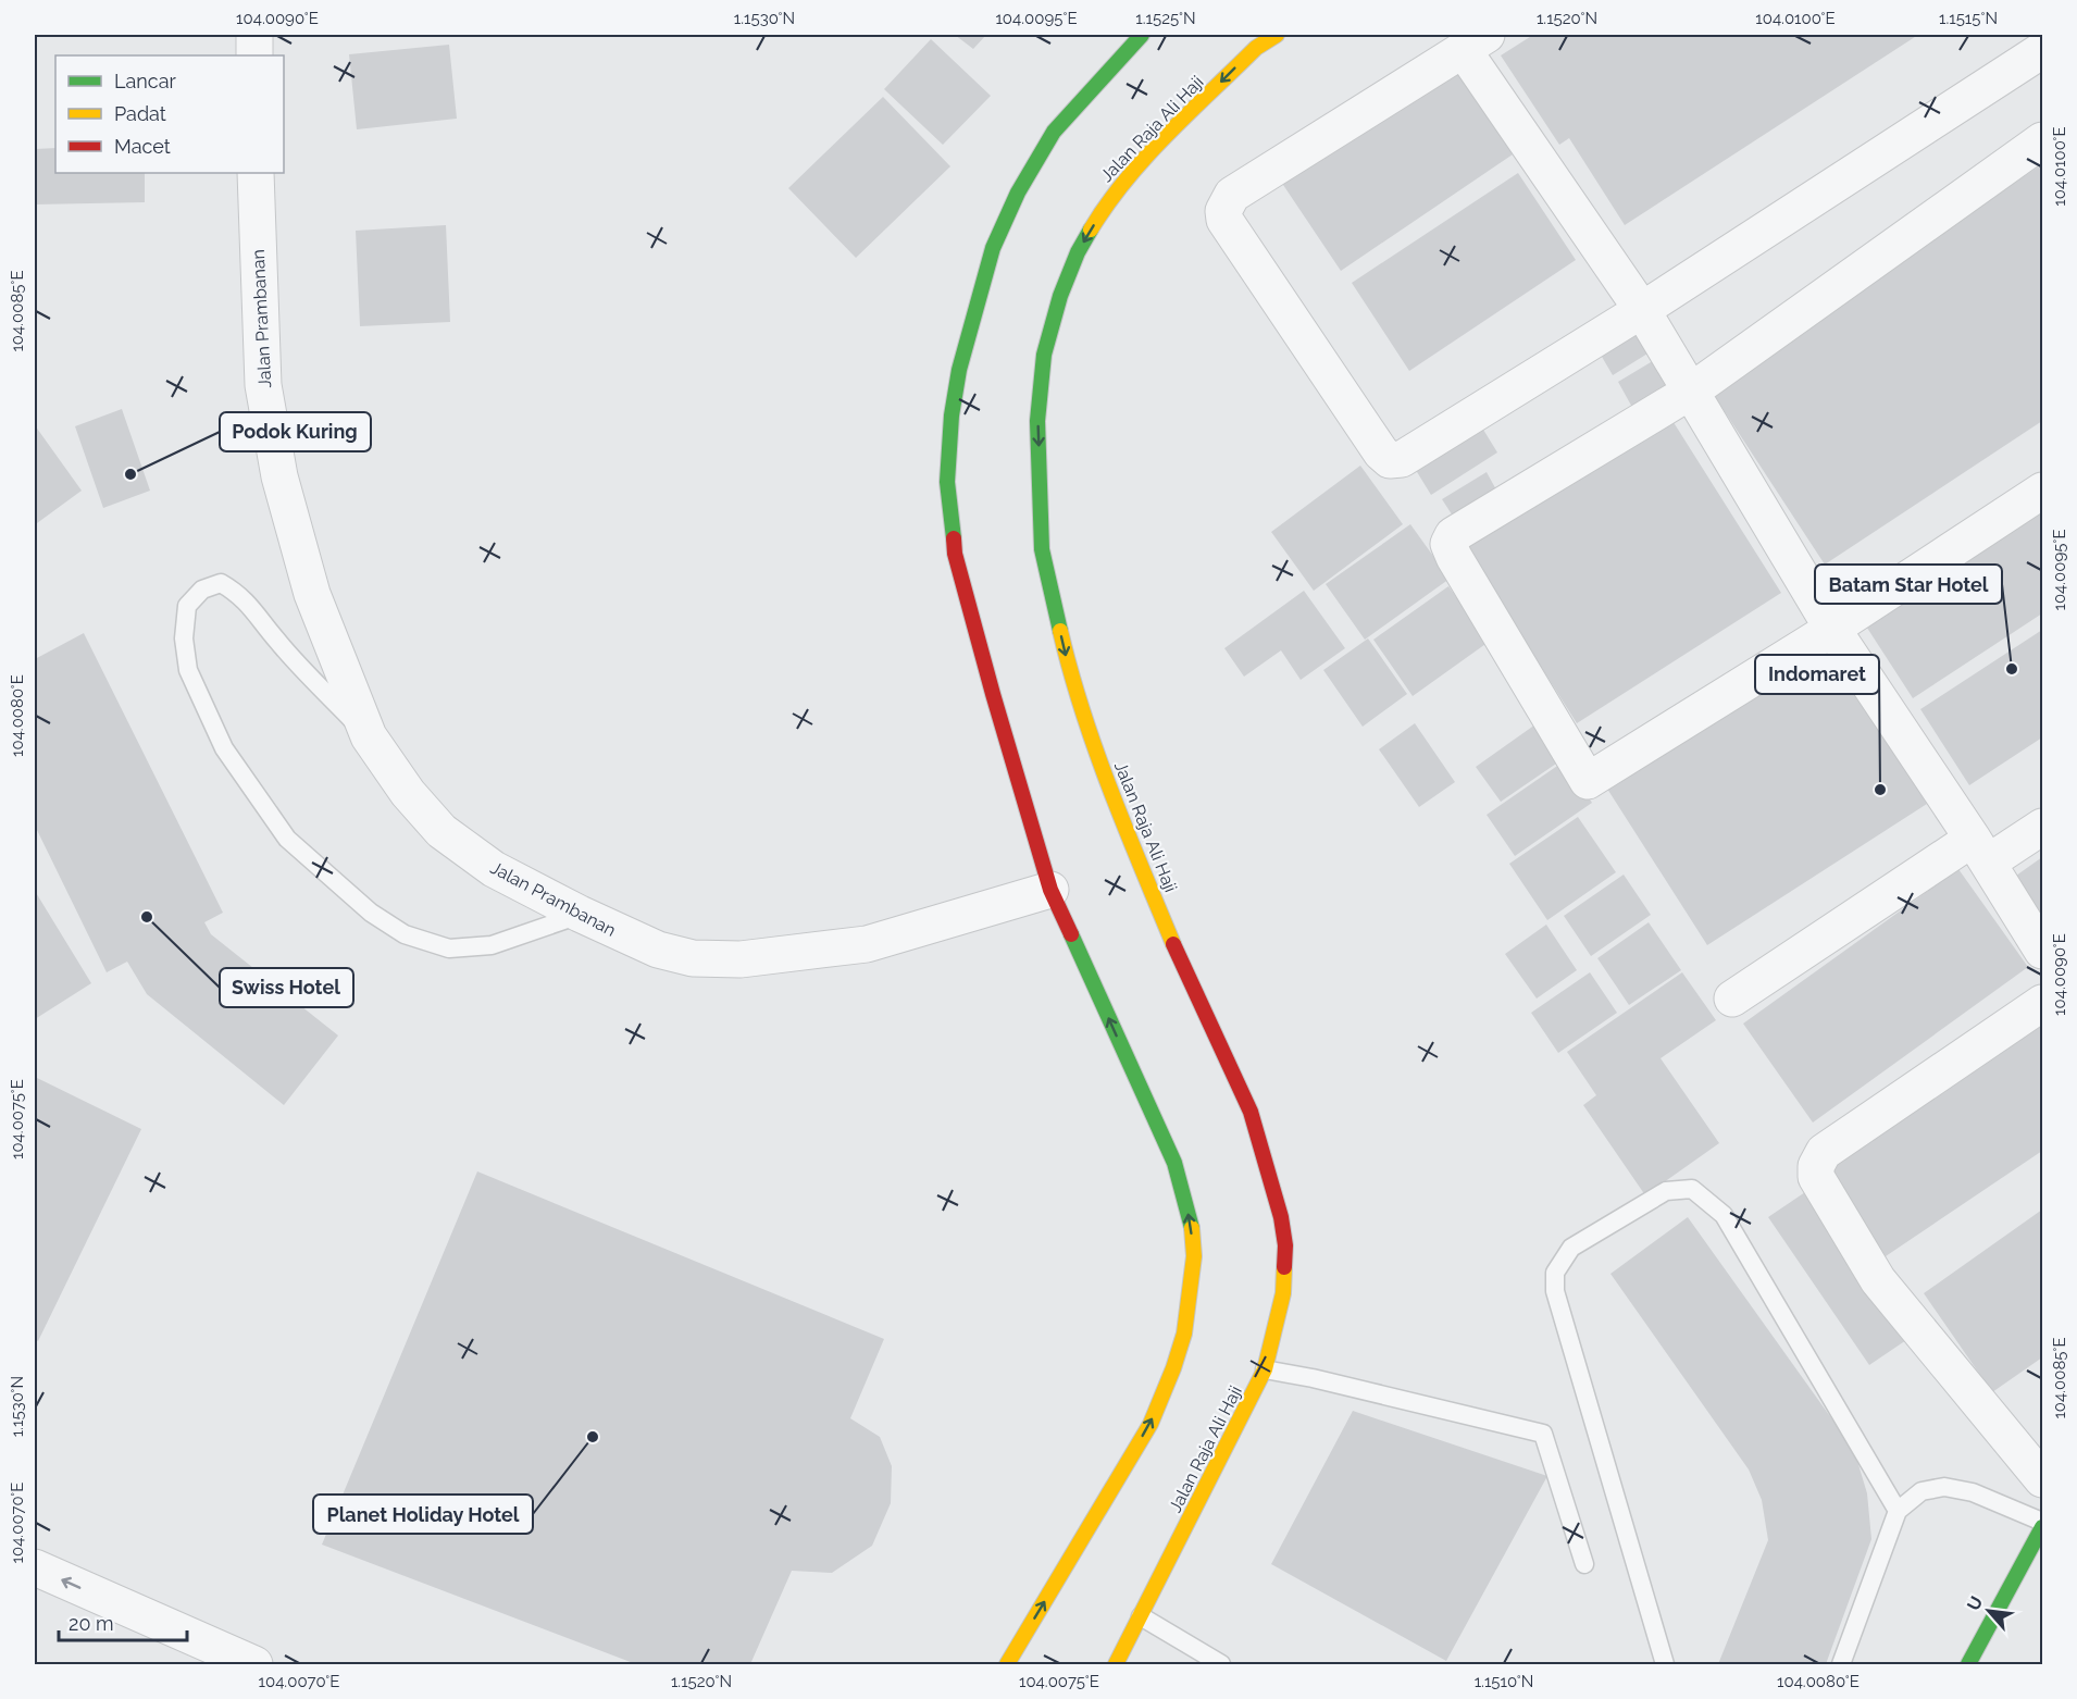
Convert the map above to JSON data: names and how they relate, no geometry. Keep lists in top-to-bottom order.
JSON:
{
  "streets": {
    "main road": ["Jalan Raja Ali Haji"],
    "street": ["Jalan Prambanan"]
  },
  "places": [
    "Podok Kuring",
    "Batam Star Hotel",
    "Indomaret",
    "Swiss Hotel",
    "Planet Holiday Hotel"
  ],
  "legend": ["Lancar", "Padat", "Macet"],
  "scale_bar": "20 m",
  "north": "top left",
  "coordinates": [
    "104.0090°E",
    "1.1530°N",
    "104.0095°E",
    "1.1525°N",
    "1.1520°N",
    "104.0100°E",
    "1.1515°N",
    "104.0085°E",
    "104.0080°E",
    "104.0075°E",
    "104.0070°E",
    "1.1510°N"
  ]
}
